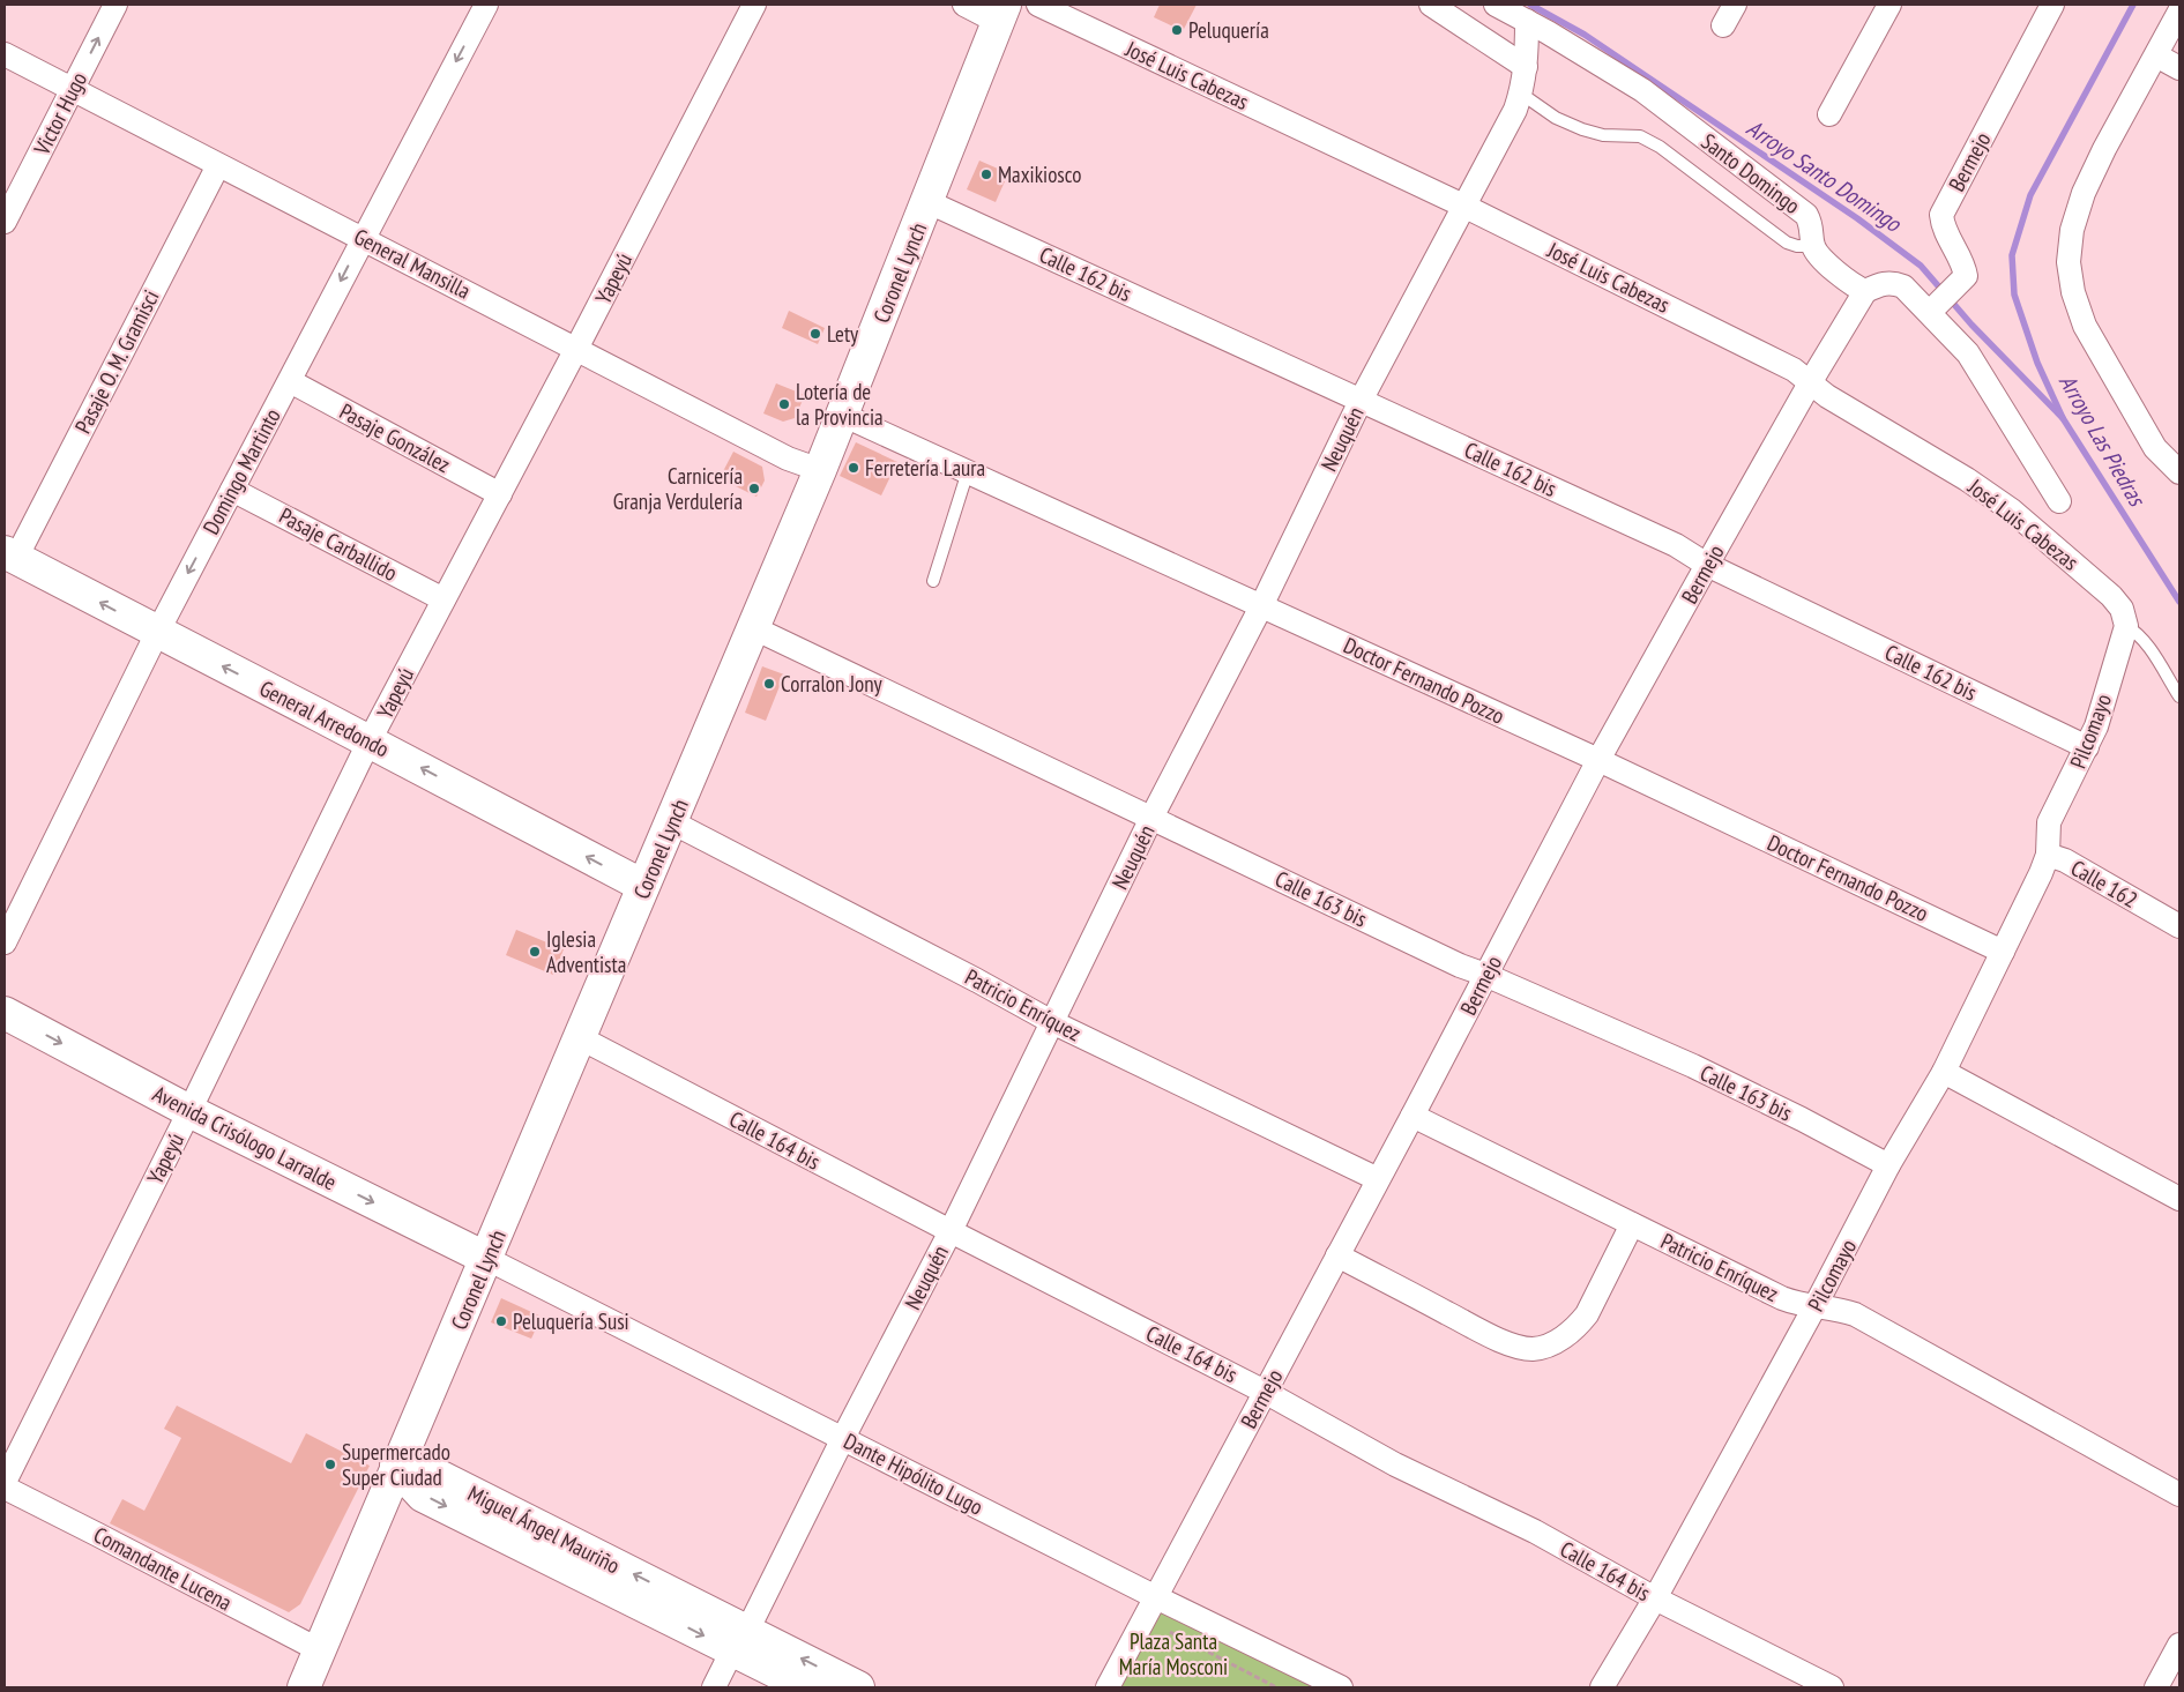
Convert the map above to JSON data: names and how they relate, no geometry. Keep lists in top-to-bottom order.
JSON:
{
  "streets": {
    "street": [
      "José Luis Cabezas",
      "Victor Hugo",
      "Bermejo",
      "Santo Domingo",
      "General Mansilla",
      "Coronel Lynch",
      "Calle 162 bis",
      "Yapeyú",
      "Pasaje O. M. Gramisci",
      "Pasaje González",
      "Neuquén",
      "Domingo Martinto",
      "Pasaje Carballido",
      "Doctor Fernando Pozzo",
      "General Arredondo",
      "Pilcomayo",
      "Calle 162",
      "Calle 163 bis",
      "Patricio Enríquez",
      "Avenida Crisólogo Larralde",
      "Calle 164 bis",
      "Dante Hipólito Lugo",
      "Miguel Ángel Mauriño",
      "Comandante Lucena"
    ]
  },
  "crossings": [
    ["José Luis Cabezas", "Bermejo"],
    ["José Luis Cabezas", "Neuquén"],
    ["José Luis Cabezas", "Pilcomayo"],
    ["Victor Hugo", "General Mansilla"],
    ["Bermejo", "Calle 162 bis"],
    ["Bermejo", "Doctor Fernando Pozzo"],
    ["Bermejo", "Calle 163 bis"],
    ["Bermejo", "Patricio Enríquez"],
    ["Bermejo", "Calle 164 bis"],
    ["Bermejo", "Dante Hipólito Lugo"],
    ["Santo Domingo", "Neuquén"],
    ["General Mansilla", "Coronel Lynch"],
    ["General Mansilla", "Yapeyú"],
    ["General Mansilla", "Pasaje O. M. Gramisci"],
    ["General Mansilla", "Domingo Martinto"],
    ["Coronel Lynch", "Calle 162 bis"],
    ["Coronel Lynch", "Doctor Fernando Pozzo"],
    ["Coronel Lynch", "General Arredondo"],
    ["Coronel Lynch", "Calle 163 bis"],
    ["Coronel Lynch", "Patricio Enríquez"],
    ["Coronel Lynch", "Avenida Crisólogo Larralde"],
    ["Coronel Lynch", "Calle 164 bis"],
    ["Coronel Lynch", "Dante Hipólito Lugo"],
    ["Coronel Lynch", "Miguel Ángel Mauriño"],
    ["Coronel Lynch", "Comandante Lucena"],
    ["Calle 162 bis", "Neuquén"],
    ["Calle 162 bis", "Pilcomayo"],
    ["Yapeyú", "Pasaje González"],
    ["Yapeyú", "Pasaje Carballido"],
    ["Yapeyú", "General Arredondo"],
    ["Yapeyú", "Avenida Crisólogo Larralde"],
    ["Pasaje O. M. Gramisci", "General Arredondo"],
    ["Pasaje González", "Domingo Martinto"],
    ["Neuquén", "Doctor Fernando Pozzo"],
    ["Neuquén", "Calle 163 bis"],
    ["Neuquén", "Patricio Enríquez"],
    ["Neuquén", "Calle 164 bis"],
    ["Neuquén", "Dante Hipólito Lugo"],
    ["Neuquén", "Miguel Ángel Mauriño"],
    ["Domingo Martinto", "Pasaje Carballido"],
    ["Domingo Martinto", "General Arredondo"],
    ["Doctor Fernando Pozzo", "Pilcomayo"],
    ["Pilcomayo", "Calle 162"],
    ["Pilcomayo", "Calle 163 bis"],
    ["Pilcomayo", "Patricio Enríquez"],
    ["Pilcomayo", "Calle 164 bis"],
    ["Avenida Crisólogo Larralde", "Dante Hipólito Lugo"]
  ],
  "one_way": [
    "Victor Hugo",
    "Domingo Martinto",
    "General Arredondo",
    "Avenida Crisólogo Larralde"
  ],
  "water": ["Arroyo Santo Domingo", "Arroyo Las Piedras"],
  "parks": ["Plaza Santa María Mosconi"],
  "places": [
    "Peluquería",
    "Maxikiosco",
    "Lety",
    "Lotería de la Provincia",
    "Ferretería Laura",
    "Carnicería Granja Verdulería",
    "Corralon Jony",
    "Iglesia Adventista",
    "Peluquería Susi",
    "Supermercado Super Ciudad"
  ]
}
